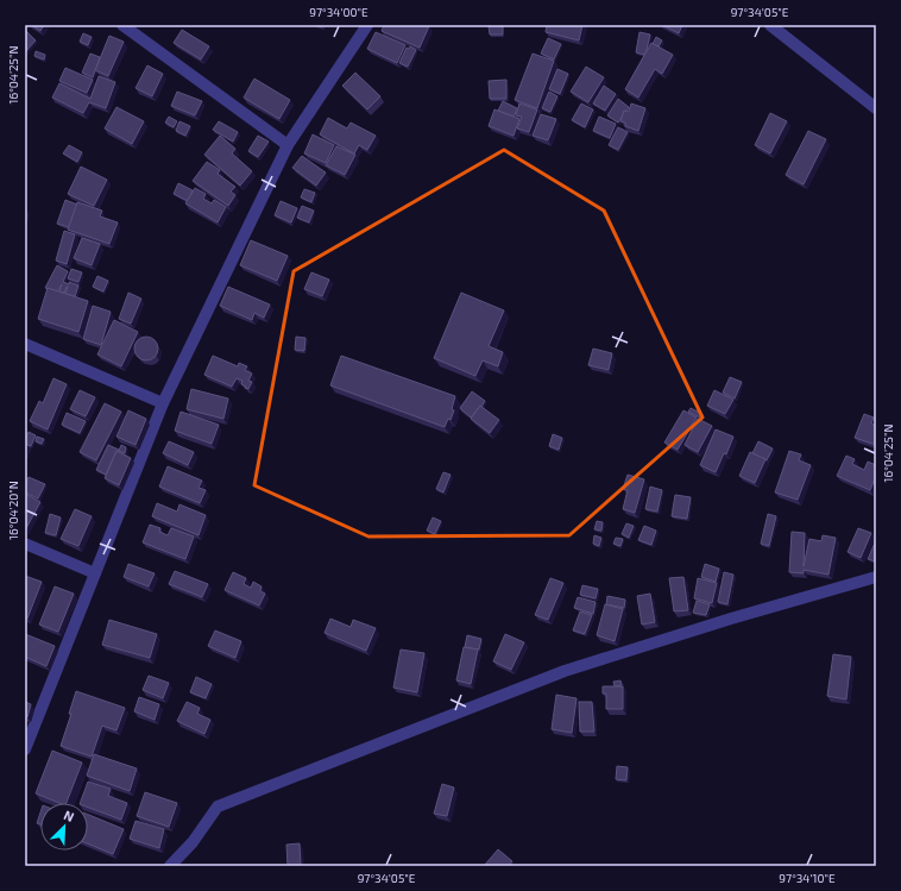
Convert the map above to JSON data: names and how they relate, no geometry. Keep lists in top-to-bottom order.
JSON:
{
  "north": "top right",
  "coordinates": [
    "97°34'00\"E",
    "97°34'05\"E",
    "16°04'25\"N",
    "16°04'20\"N",
    "97°34'10\"E"
  ]
}
